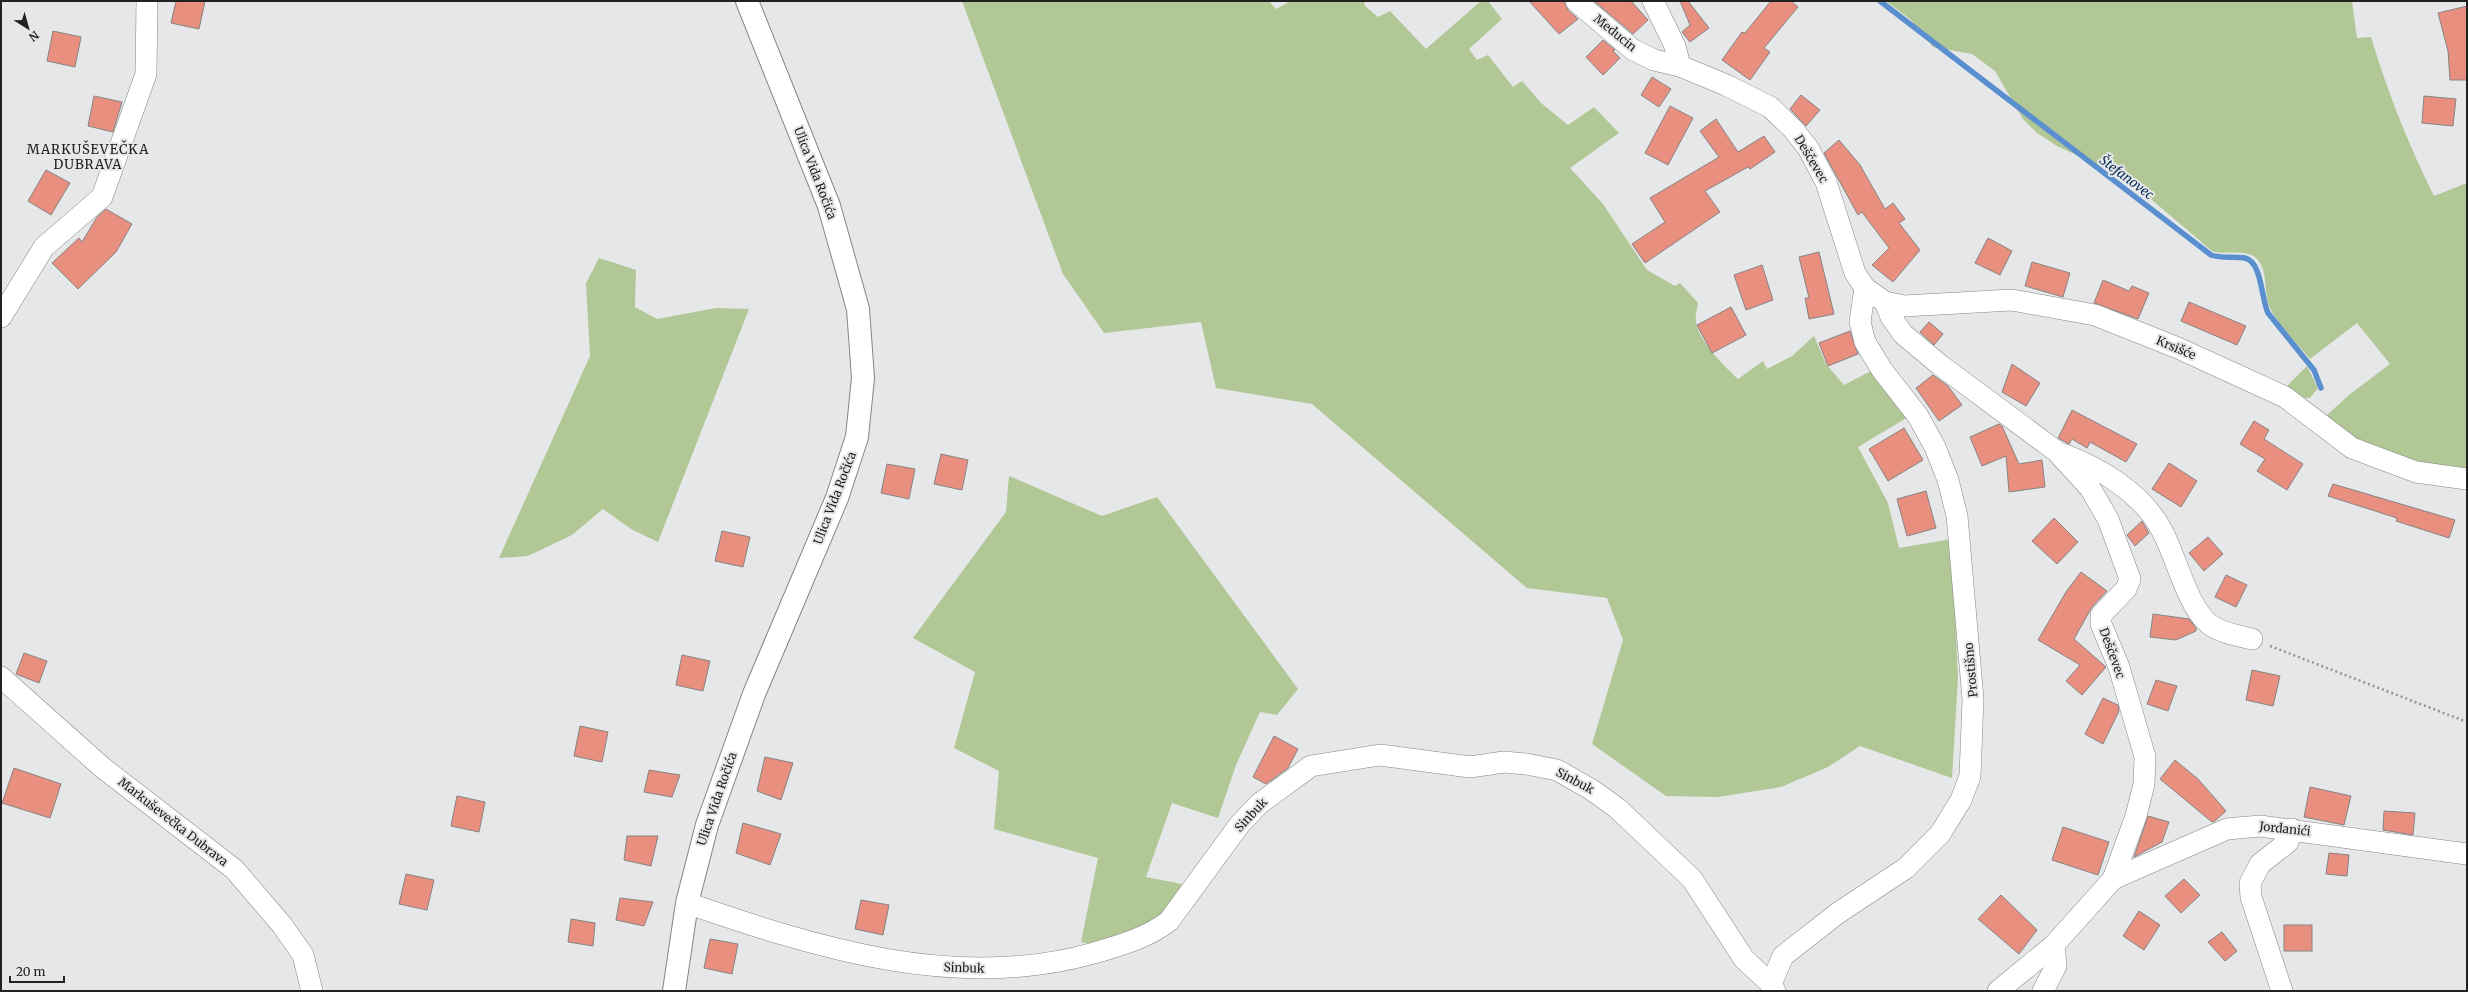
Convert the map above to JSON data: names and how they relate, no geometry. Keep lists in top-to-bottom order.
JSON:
{
  "streets": {
    "main road": ["Ulica Vida Ročića"],
    "street": [
      "Meducin",
      "Deščevec",
      "Krsišće",
      "Prostišno",
      "Sinbuk",
      "Markuševečka Dubrava",
      "Jordanići"
    ]
  },
  "crossings": [
    ["Meducin", "Deščevec"],
    ["Deščevec", "Krsišće"],
    ["Deščevec", "Prostišno"],
    ["Deščevec", "Jordanići"],
    ["Ulica Vida Ročića", "Sinbuk"],
    ["Krsišće", "Prostišno"],
    ["Prostišno", "Sinbuk"]
  ],
  "districts": ["MARKUŠEVEČKA DUBRAVA"],
  "water": ["Štefanovec"],
  "scale_bar": "20 m",
  "north": "bottom right"
}
